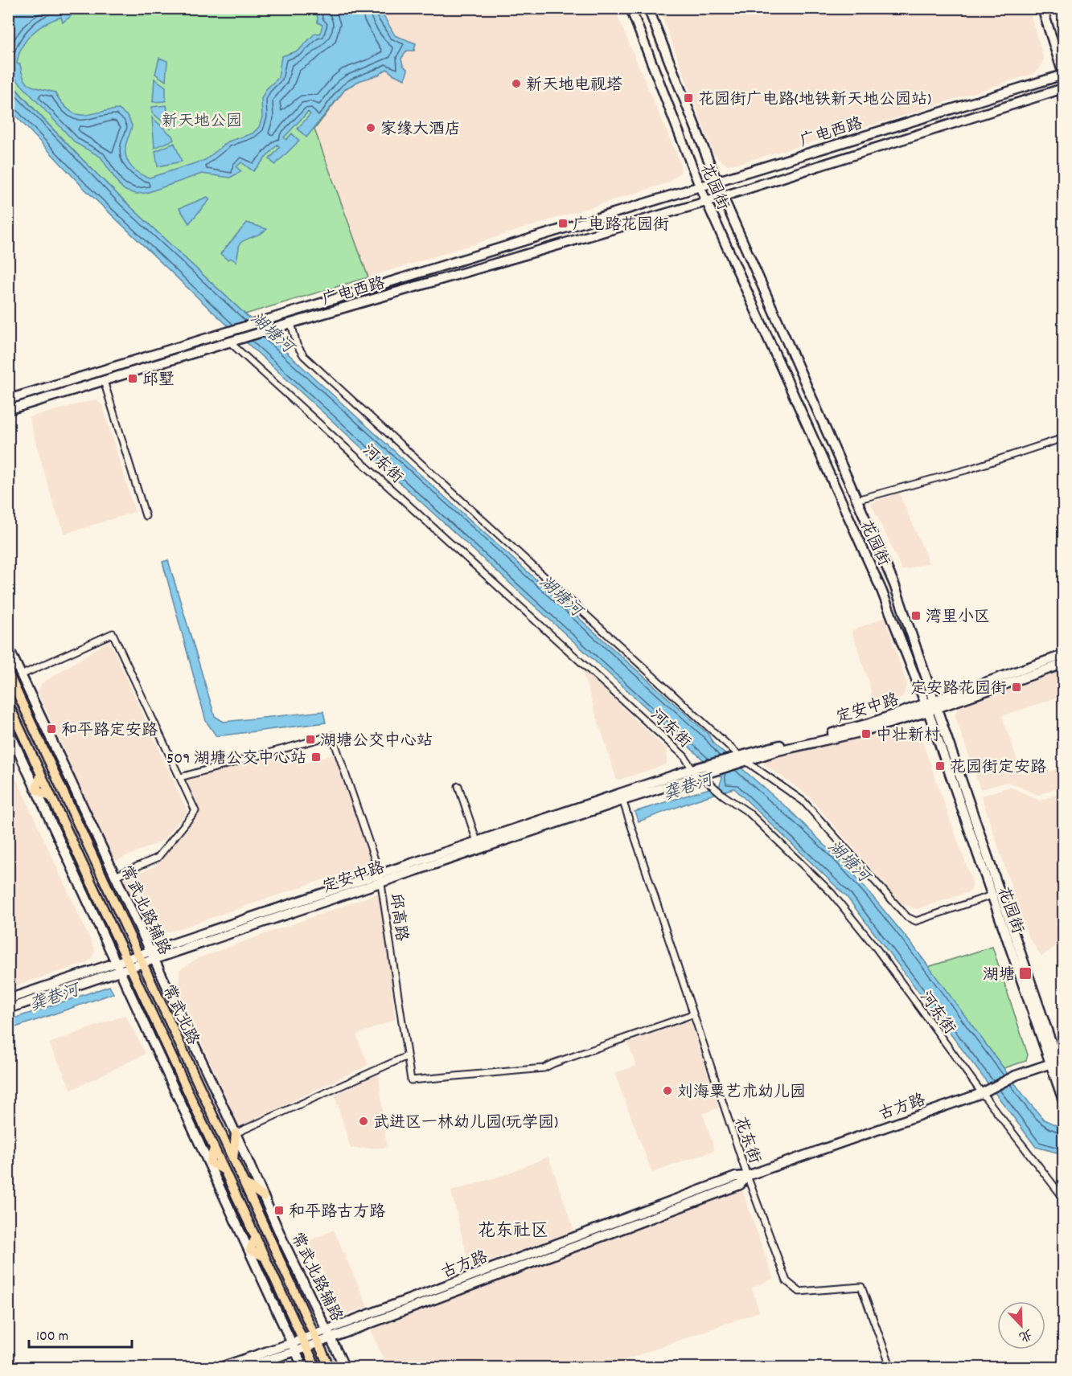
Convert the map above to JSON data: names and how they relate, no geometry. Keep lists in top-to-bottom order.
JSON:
{
  "streets": {
    "main road": [
      "广电西路",
      "花园街",
      "定安中路",
      "常武北路辅路",
      "常武北路",
      "古方路"
    ],
    "street": ["河东街", "邱高路", "花东街"]
  },
  "crossings": [
    ["广电西路", "花园街"],
    ["广电西路", "河东街"],
    ["花园街", "定安中路"],
    ["花园街", "古方路"],
    ["河东街", "定安中路"],
    ["河东街", "古方路"],
    ["定安中路", "常武北路辅路"],
    ["定安中路", "邱高路"],
    ["定安中路", "常武北路"],
    ["定安中路", "花东街"],
    ["常武北路辅路", "古方路"],
    ["邱高路", "花东街"],
    ["常武北路", "古方路"],
    ["古方路", "花东街"]
  ],
  "districts": ["花东社区"],
  "water": ["湖塘河", "龚巷河"],
  "parks": ["新天地公园"],
  "places": {
    "other": [
      "新天地电视塔",
      "家缘大酒店",
      "刘海粟艺术幼儿园",
      "武进区一林幼儿园(玩学园)"
    ],
    "transit": [
      "花园街广电路(地铁新天地公园站)",
      "广电路花园街",
      "邱墅",
      "湾里小区",
      "定安路花园街",
      "和平路定安路",
      "中壮新村",
      "湖塘公交中心站",
      "509 湖塘公交中心站",
      "花园街定安路",
      "湖塘",
      "和平路古方路"
    ]
  },
  "scale_bar": "100 m",
  "north": "bottom right"
}
